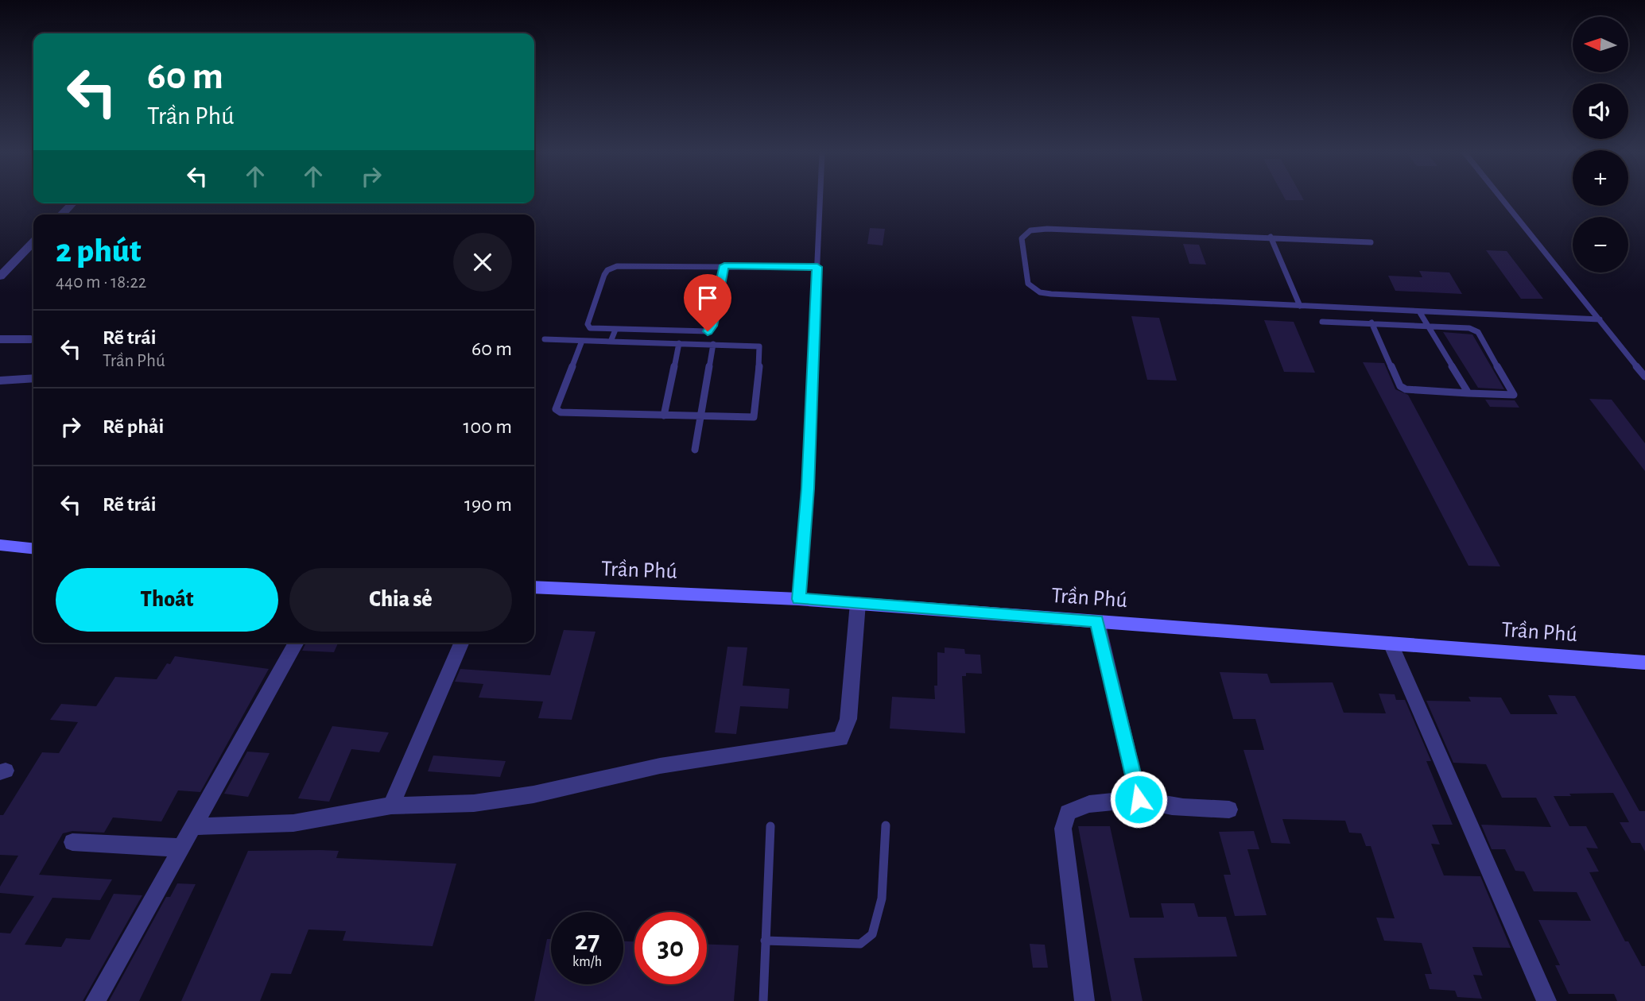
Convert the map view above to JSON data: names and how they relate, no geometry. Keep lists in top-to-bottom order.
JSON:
{
  "streets": {
    "street": ["Trần Phú"]
  },
  "north": "left",
  "page": {
    "map_buttons": ["+", "−"],
    "turn": ["60 m", "Trần Phú"],
    "heading": ["2 phút", "440 m · 18:22"],
    "list": [
      {
        "name": "Rẽ trái",
        "note": "Trần Phú",
        "value": "60 m"
      },
      {
        "name": "Rẽ phải",
        "value": "100 m"
      },
      {
        "name": "Rẽ trái",
        "value": "190 m"
      }
    ],
    "buttons": ["Thoát", "Chia sẻ"],
    "speed": "27 km/h",
    "limit": "30"
  }
}
